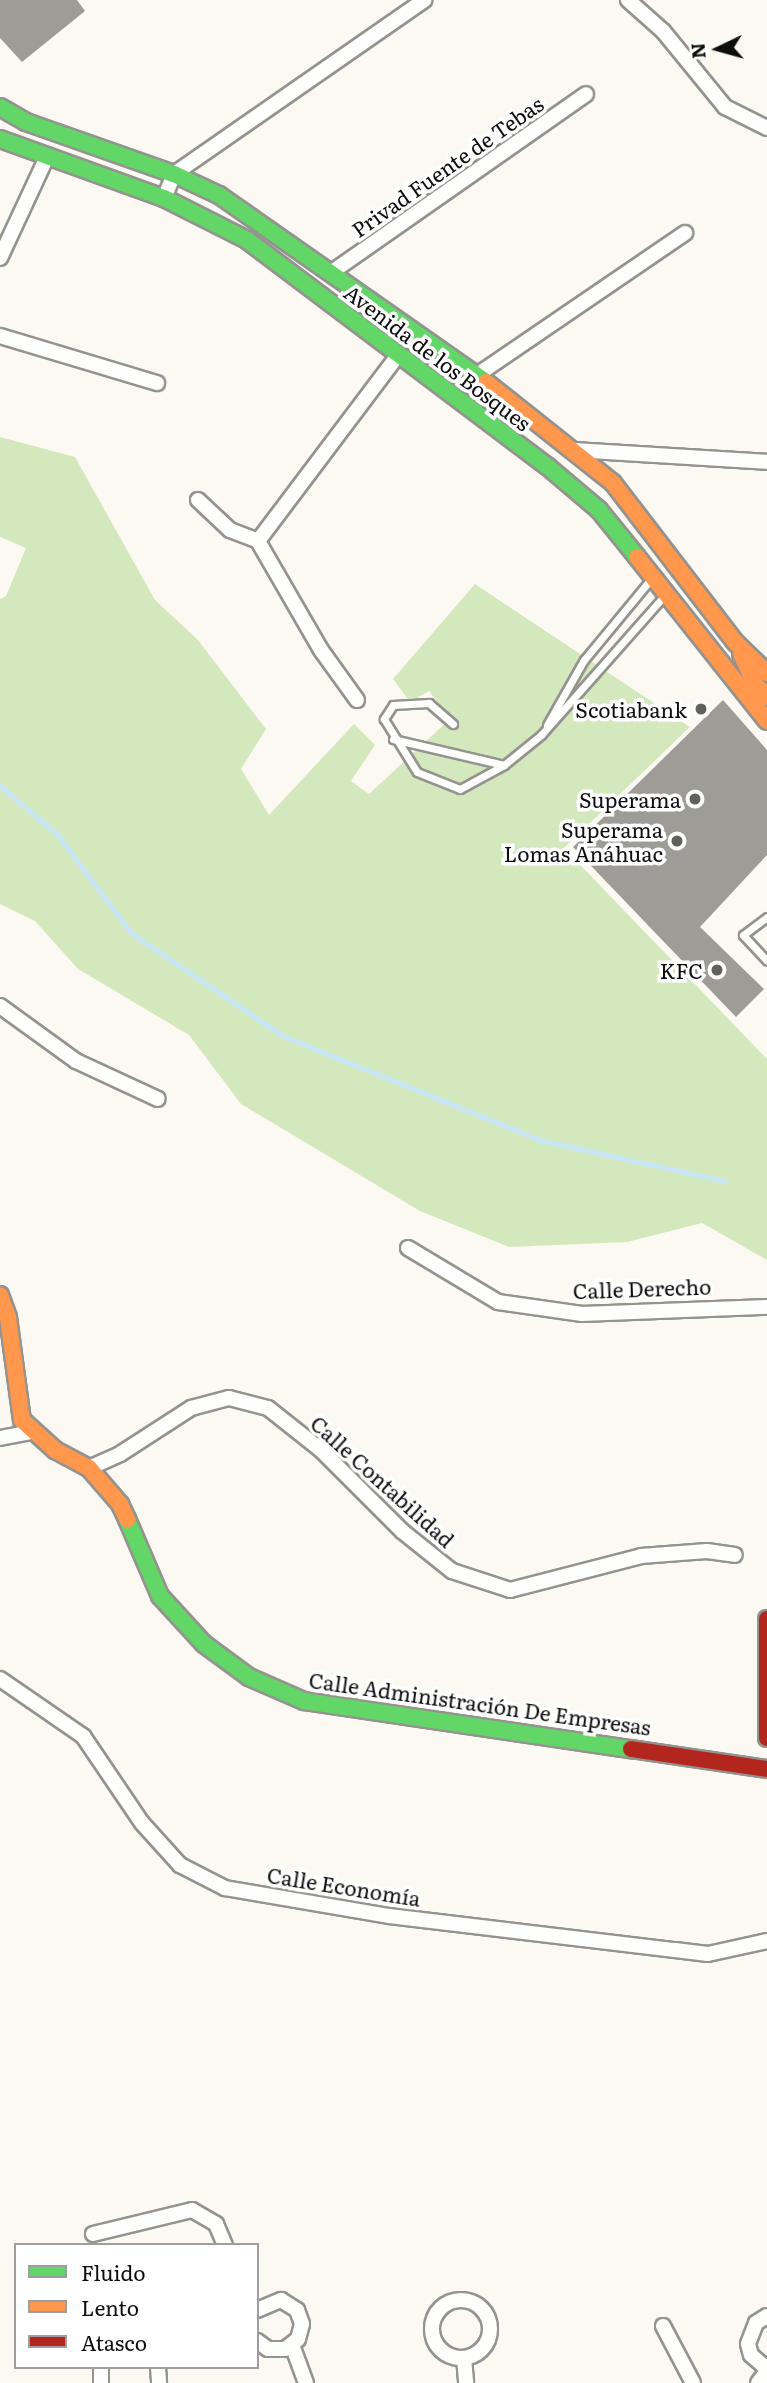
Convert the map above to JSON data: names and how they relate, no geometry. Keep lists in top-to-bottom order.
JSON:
{
  "streets": {
    "main road": ["Avenida de los Bosques", "Calle Administración De Empresas"],
    "street": [
      "Privad Fuente de Tebas",
      "Calle Derecho",
      "Calle Contabilidad",
      "Calle Economía"
    ]
  },
  "crossings": [
    ["Privad Fuente de Tebas", "Avenida de los Bosques"],
    ["Calle Contabilidad", "Calle Administración De Empresas"]
  ],
  "places": [
    "Scotiabank",
    "Superama",
    "Superama Lomas Anáhuac",
    "KFC"
  ],
  "legend": ["Fluido", "Lento", "Atasco"],
  "north": "left"
}
